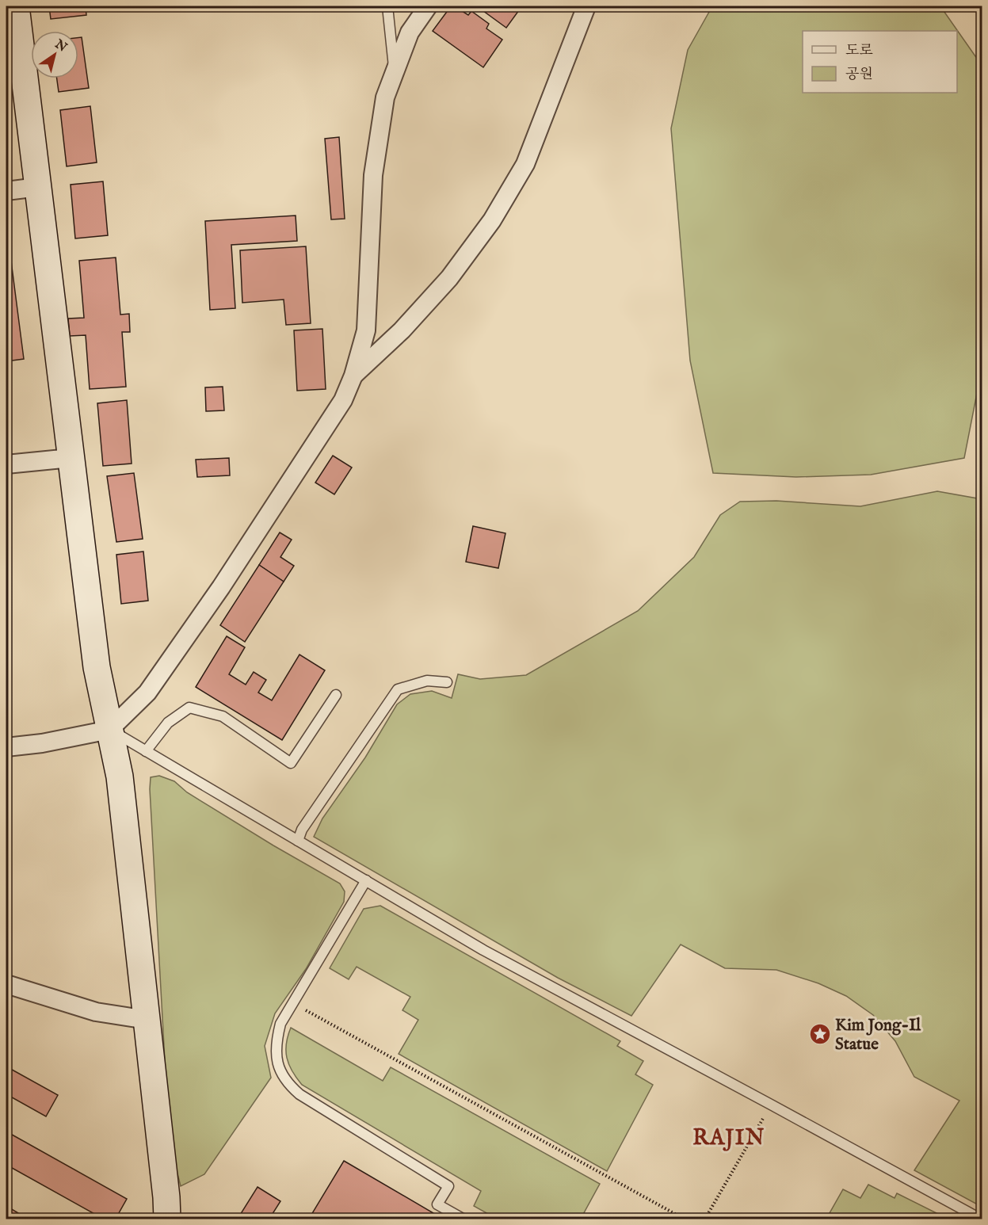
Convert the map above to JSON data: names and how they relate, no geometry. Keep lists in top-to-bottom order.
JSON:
{
  "districts": ["RAJIN"],
  "places": {
    "place": ["Kim Jong-Il Statue"]
  },
  "legend": ["도로", "공원"],
  "north": "top right"
}
